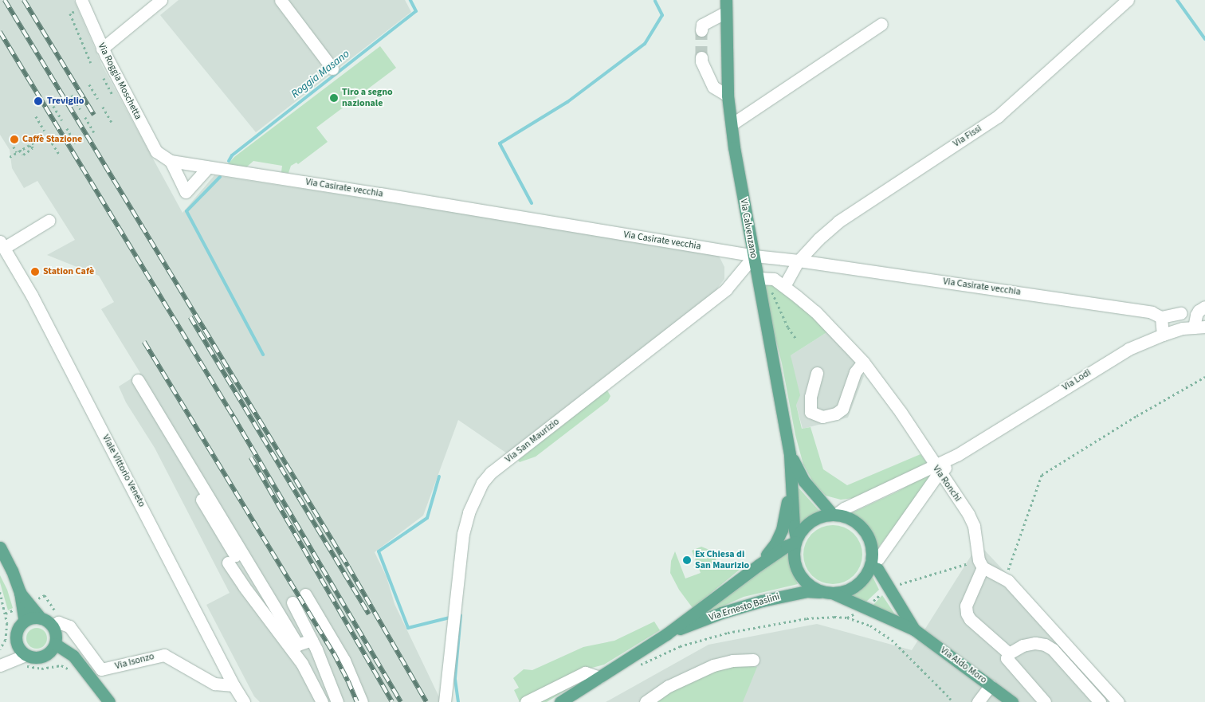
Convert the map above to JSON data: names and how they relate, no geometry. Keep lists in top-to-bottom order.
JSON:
{
  "streets": {
    "main road": ["Via Calvenzano", "Via Ernesto Baslini", "Via Aldo Moro"],
    "street": [
      "Via Roggia Moschetta",
      "Via Fissi",
      "Via Casirate vecchia",
      "Via Lodi",
      "Via San Maurizio",
      "Viale Vittorio Veneto",
      "Via Ronchi",
      "Via Isonzo"
    ]
  },
  "crossings": [
    ["Via Roggia Moschetta", "Via Casirate vecchia"],
    ["Via Fissi", "Via Casirate vecchia"],
    ["Via Fissi", "Via Ronchi"],
    ["Via Casirate vecchia", "Via Calvenzano"],
    ["Via Casirate vecchia", "Via San Maurizio"],
    ["Via Calvenzano", "Via Lodi"],
    ["Via Calvenzano", "Via San Maurizio"],
    ["Via Calvenzano", "Via Ronchi"],
    ["Via Calvenzano", "Via Ernesto Baslini"],
    ["Via Calvenzano", "Via Aldo Moro"],
    ["Via Lodi", "Via Ronchi"],
    ["Via Lodi", "Via Ernesto Baslini"],
    ["Via Lodi", "Via Aldo Moro"],
    ["Viale Vittorio Veneto", "Via Isonzo"],
    ["Via Ernesto Baslini", "Via Aldo Moro"]
  ],
  "water": ["Roggia Masano"],
  "places": [
    "Tiro a segno nazionale",
    "Treviglio",
    "Caffè Stazione",
    "Station Cafè",
    "Ex Chiesa di San Maurizio"
  ]
}
